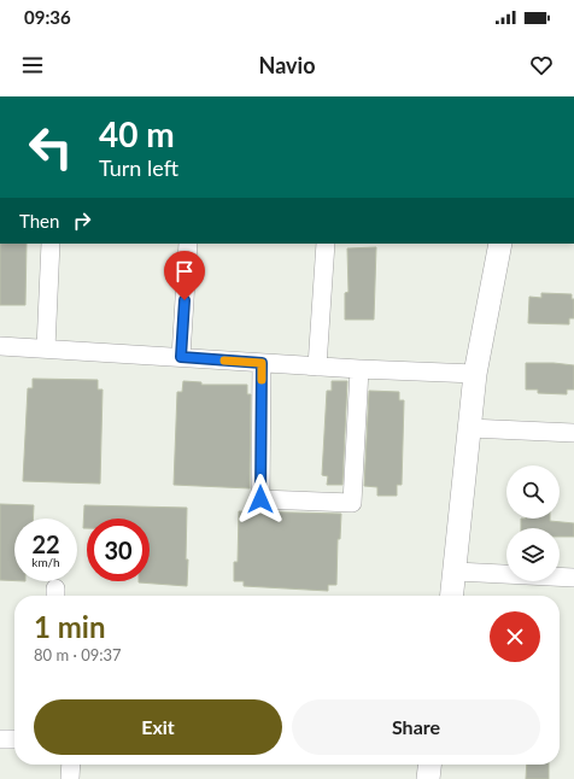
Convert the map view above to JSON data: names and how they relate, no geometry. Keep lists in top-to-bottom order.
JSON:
{
  "page": {
    "status": "09:36",
    "header": "Navio",
    "turn": ["40 m", "Turn left"],
    "then": "Then",
    "speed": "22 km/h",
    "limit": "30",
    "heading": ["1 min", "80 m · 09:37"],
    "buttons": ["Exit", "Share"]
  }
}
